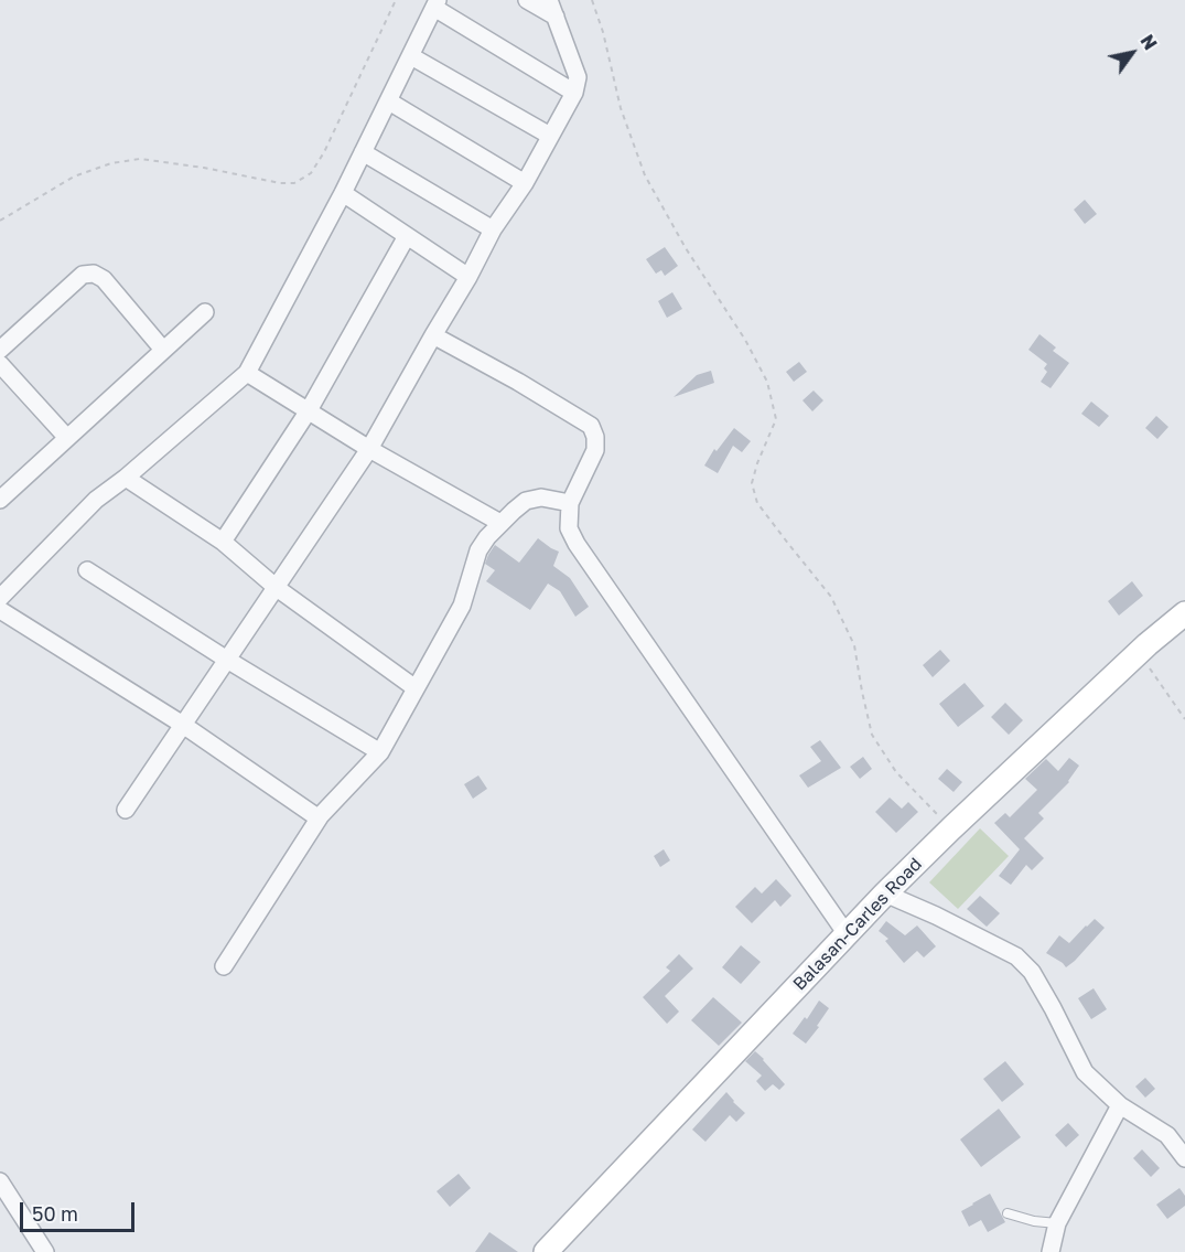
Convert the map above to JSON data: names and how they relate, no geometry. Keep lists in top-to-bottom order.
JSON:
{
  "streets": {
    "main road": ["Balasan-Carles Road"]
  },
  "scale_bar": "50 m",
  "north": "top right"
}
